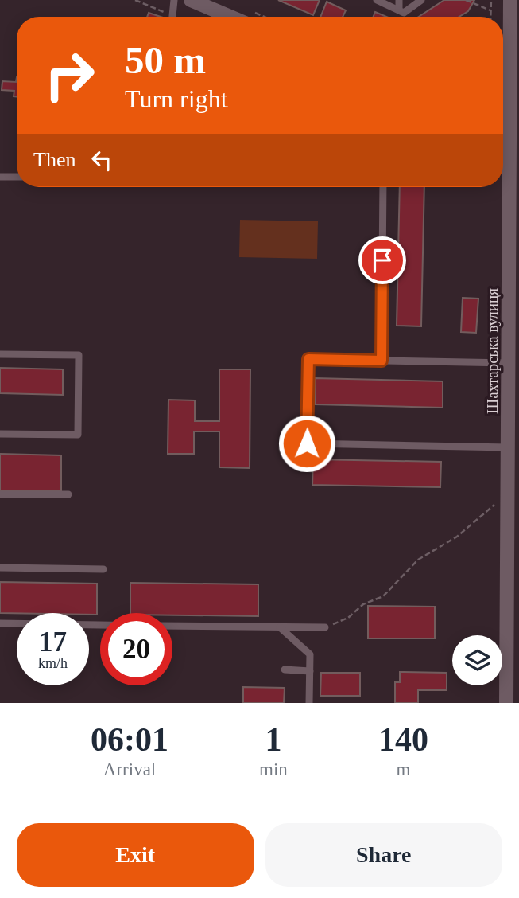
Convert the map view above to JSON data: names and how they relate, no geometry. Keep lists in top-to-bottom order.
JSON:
{
  "streets": {
    "street": ["Шахтарська вулиця"]
  },
  "page": {
    "turn": ["50 m", "Turn right"],
    "then": "Then",
    "speed": "17 km/h",
    "limit": "20",
    "eta": [
      "06:01",
      "Arrival",
      "1",
      "min",
      "140",
      "m"
    ],
    "buttons": ["Exit", "Share"]
  }
}
